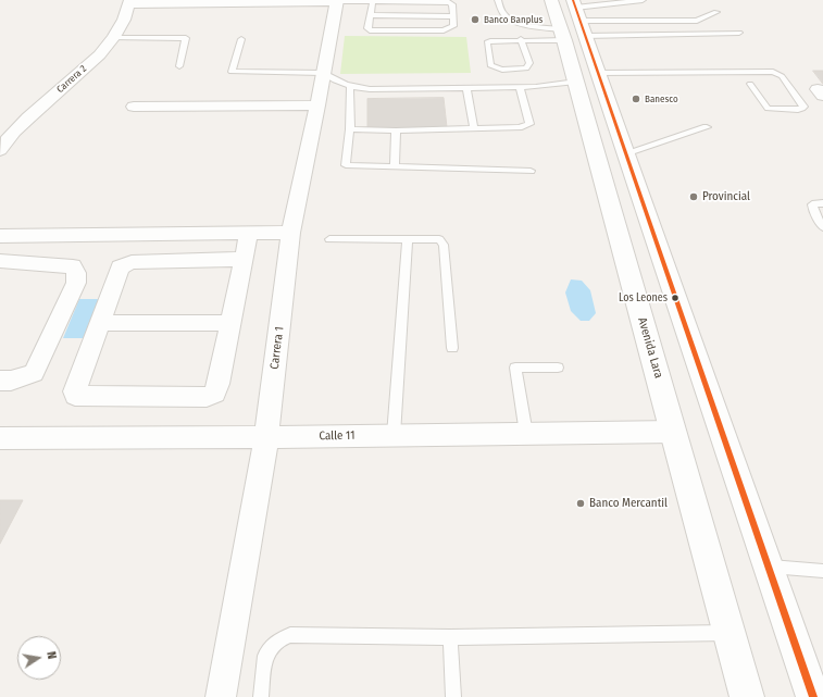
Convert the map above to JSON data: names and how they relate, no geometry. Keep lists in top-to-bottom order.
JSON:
{
  "streets": {
    "street": [
      "Carrera 2",
      "Carrera 1",
      "Avenida Lara",
      "Calle 11"
    ]
  },
  "crossings": [
    ["Carrera 1", "Calle 11"],
    ["Avenida Lara", "Calle 11"]
  ],
  "places": [
    "Banco Banplus",
    "Banesco",
    "Provincial",
    "Los Leones",
    "Banco Mercantil"
  ],
  "north": "right"
}
